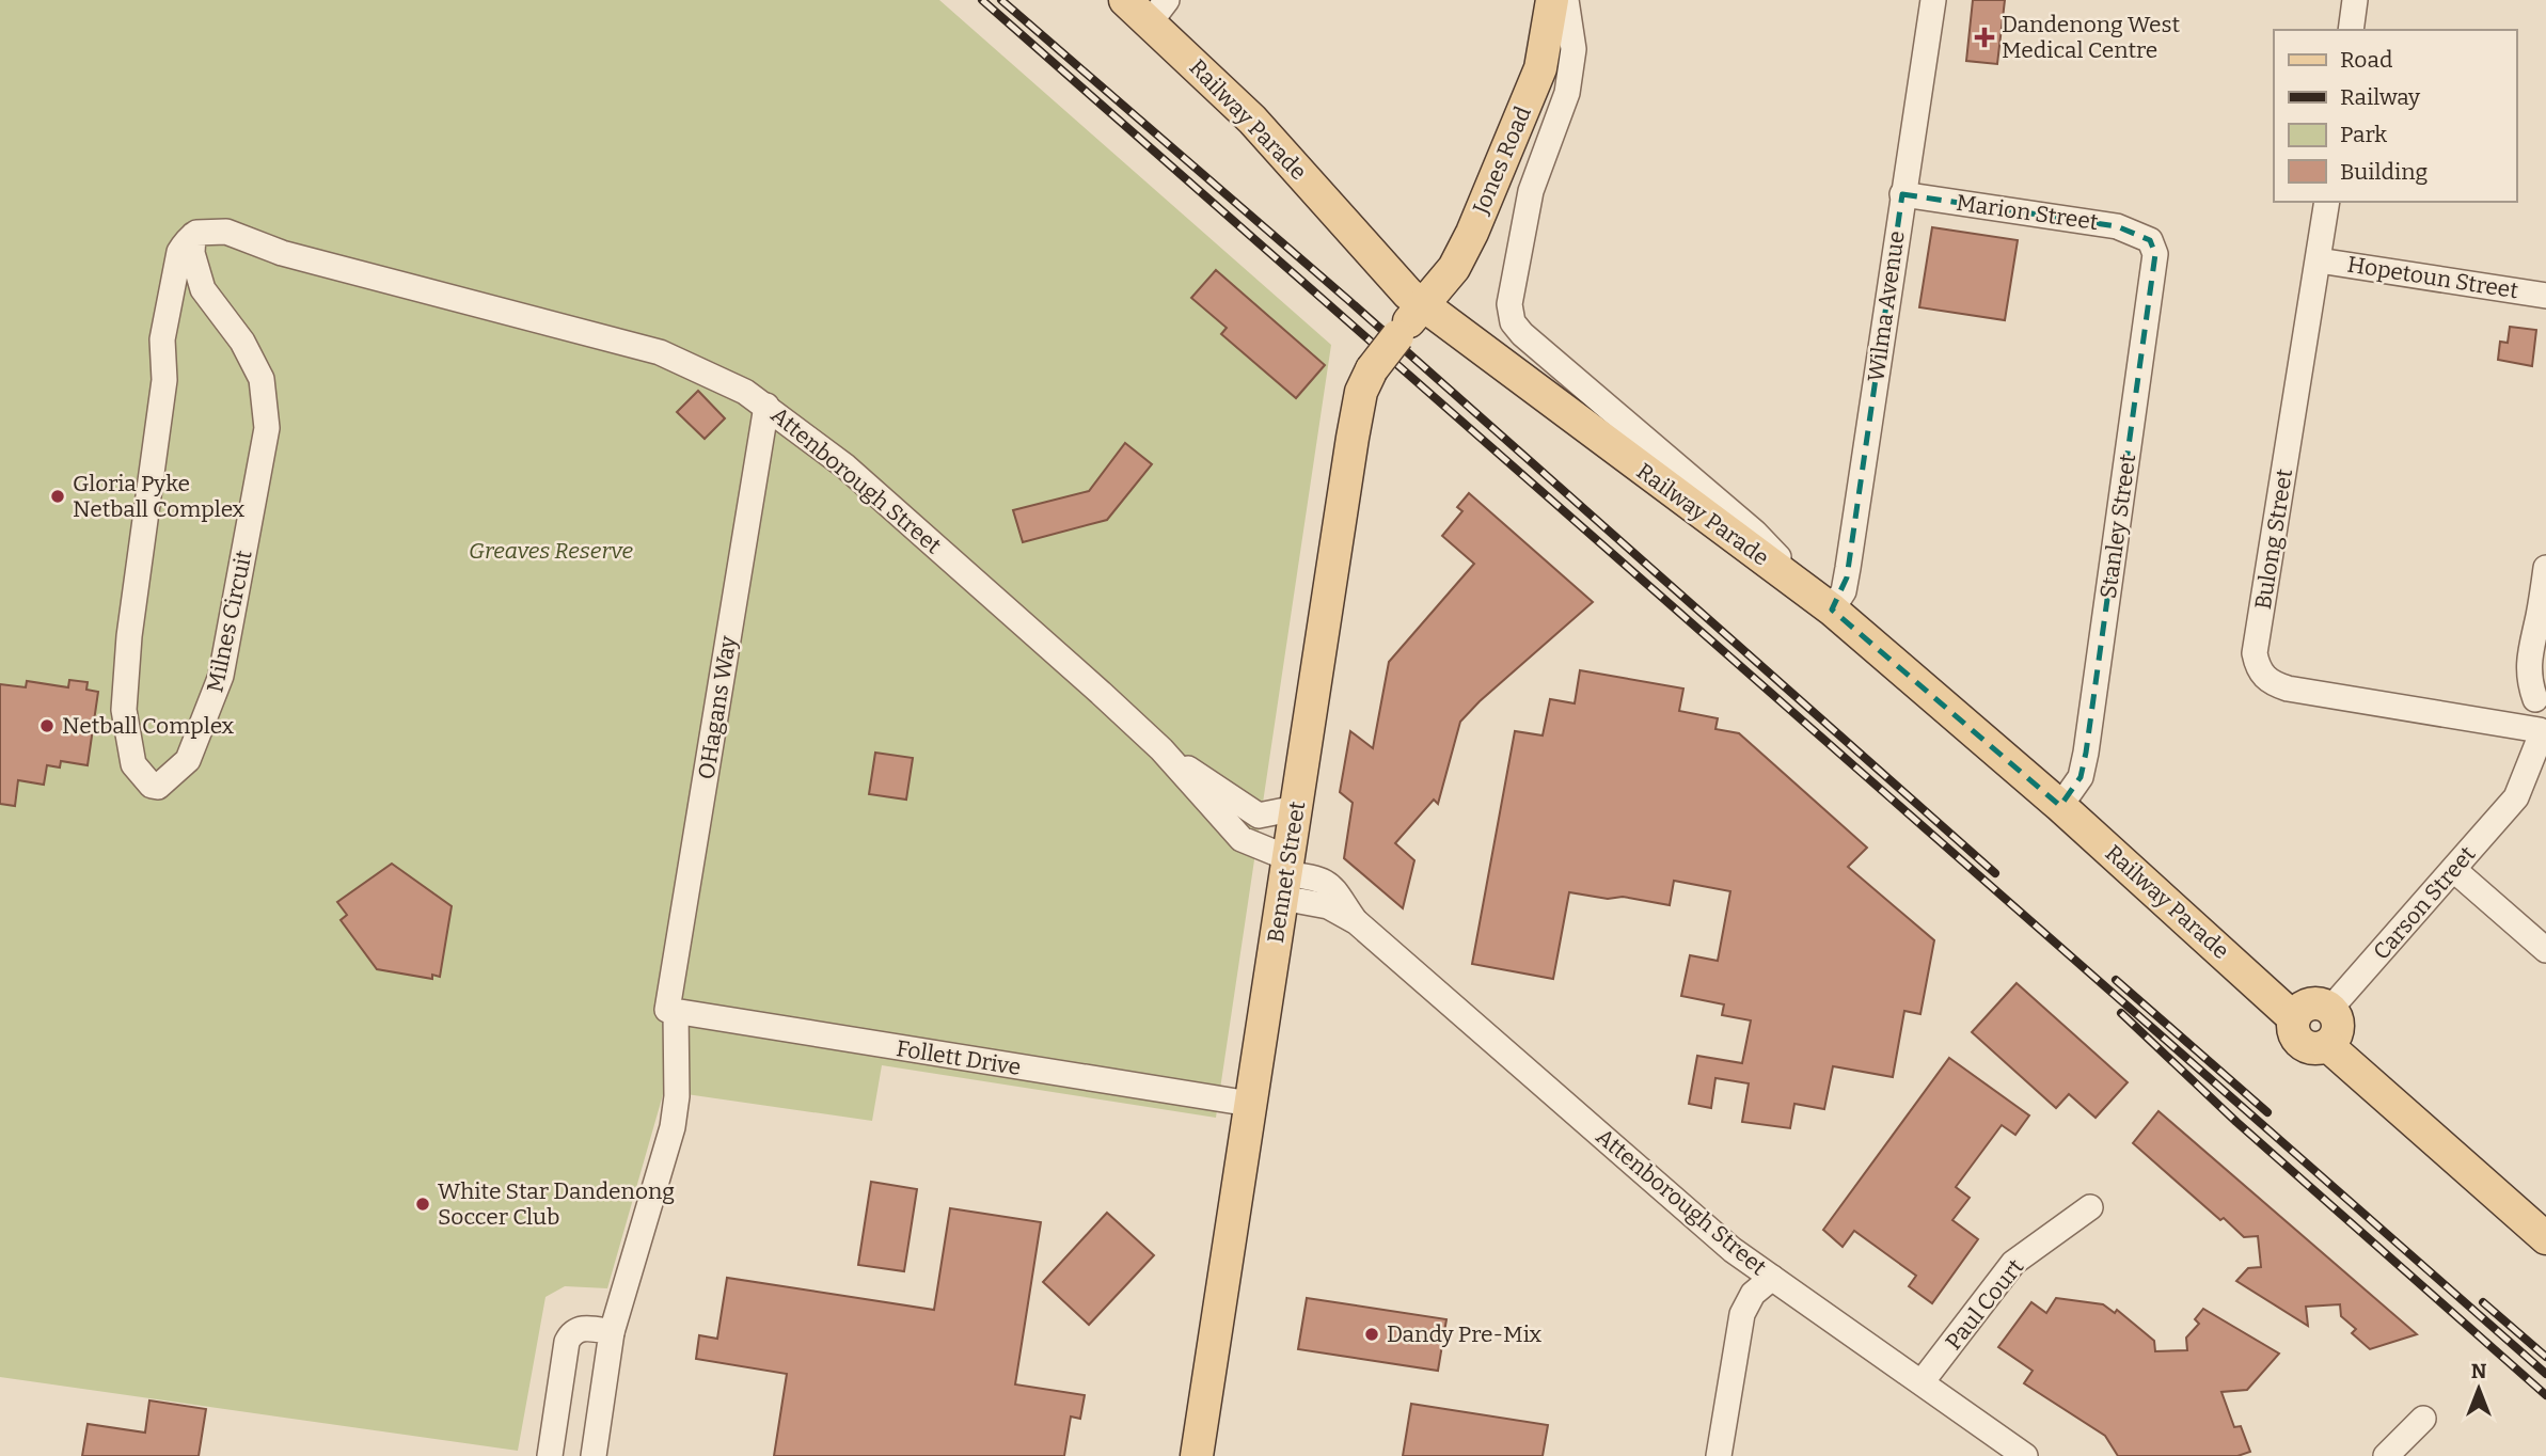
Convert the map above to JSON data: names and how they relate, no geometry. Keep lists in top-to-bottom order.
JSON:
{
  "streets": {
    "main road": ["Railway Parade", "Jones Road", "Bennet Street"],
    "street": [
      "Marion Street",
      "Hopetoun Street",
      "Wilma Avenue",
      "Attenborough Street",
      "Stanley Street",
      "Bulong Street",
      "Milnes Circuit",
      "OHagans Way",
      "Carson Street",
      "Follett Drive",
      "Paul Court"
    ]
  },
  "crossings": [
    ["Railway Parade", "Jones Road"],
    ["Railway Parade", "Wilma Avenue"],
    ["Railway Parade", "Stanley Street"],
    ["Railway Parade", "Bennet Street"],
    ["Railway Parade", "Carson Street"],
    ["Jones Road", "Bennet Street"],
    ["Marion Street", "Wilma Avenue"],
    ["Marion Street", "Stanley Street"],
    ["Hopetoun Street", "Bulong Street"],
    ["Attenborough Street", "Milnes Circuit"],
    ["Attenborough Street", "OHagans Way"],
    ["Attenborough Street", "Bennet Street"],
    ["Attenborough Street", "Paul Court"],
    ["Bulong Street", "Carson Street"],
    ["OHagans Way", "Follett Drive"],
    ["Bennet Street", "Follett Drive"]
  ],
  "parks": ["Greaves Reserve"],
  "places": {
    "health": ["Dandenong West Medical Centre"],
    "other": [
      "Gloria Pyke Netball Complex",
      "Netball Complex",
      "White Star Dandenong Soccer Club",
      "Dandy Pre-Mix"
    ]
  },
  "legend": [
    "Road",
    "Railway",
    "Park",
    "Building"
  ],
  "north": "top"
}
